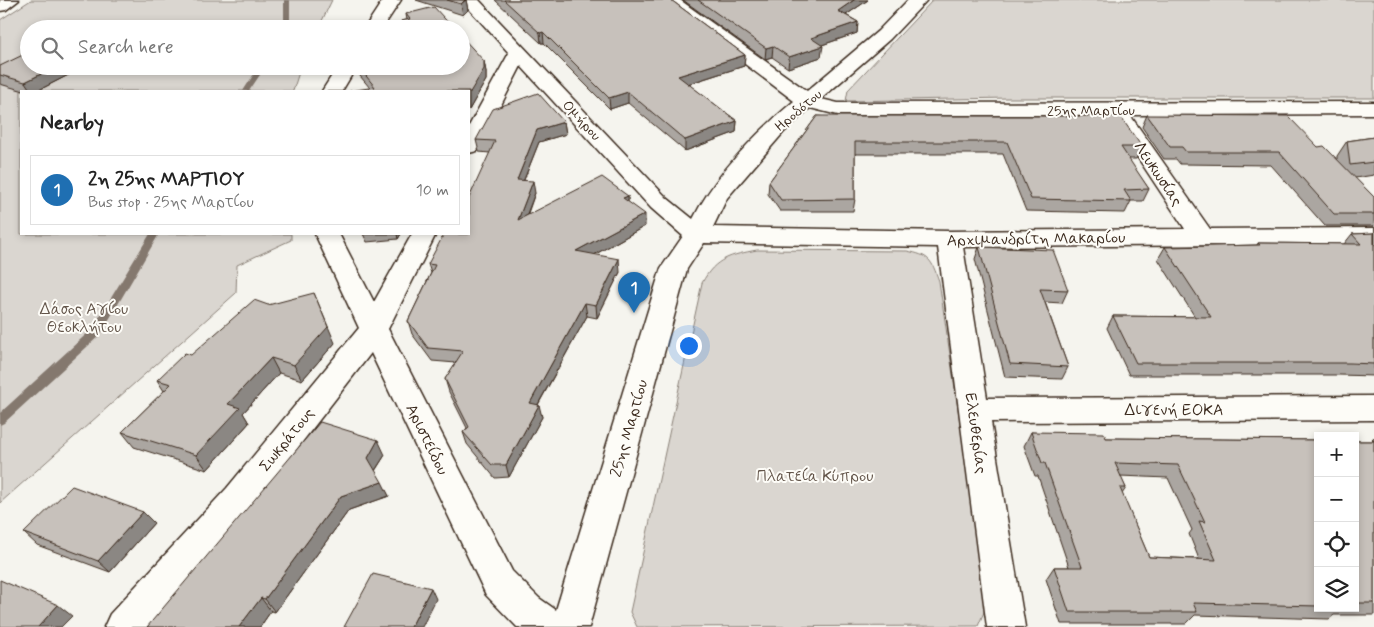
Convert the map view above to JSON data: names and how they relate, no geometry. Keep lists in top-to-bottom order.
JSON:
{
  "streets": {
    "street": [
      "Ηροδότου",
      "25ης Μαρτίου",
      "Ομήρου",
      "Λευκωσίας",
      "Αρχιμανδρίτη Μακαρίου",
      "Διγενή ΕΟΚΑ",
      "Ελευθερίας",
      "Σωκράτους",
      "Αριστείδου"
    ]
  },
  "crossings": [
    ["Ηροδότου", "25ης Μαρτίου"],
    ["Ηροδότου", "Ομήρου"],
    ["Ηροδότου", "Αρχιμανδρίτη Μακαρίου"],
    ["25ης Μαρτίου", "Ομήρου"],
    ["25ης Μαρτίου", "Λευκωσίας"],
    ["25ης Μαρτίου", "Αρχιμανδρίτη Μακαρίου"],
    ["Ομήρου", "Αρχιμανδρίτη Μακαρίου"],
    ["Λευκωσίας", "Αρχιμανδρίτη Μακαρίου"],
    ["Αρχιμανδρίτη Μακαρίου", "Ελευθερίας"],
    ["Διγενή ΕΟΚΑ", "Ελευθερίας"],
    ["Σωκράτους", "Αριστείδου"]
  ],
  "parks": ["Δάσος Αγίου Θεοκλήτου", "Πλατεία Κύπρου"],
  "page": {
    "search": "Search here",
    "heading": "Nearby",
    "list": [
      {
        "mark": "1",
        "name": "2η 25ης ΜΑΡΤΙΟΥ",
        "note": "Bus stop · 25ης Μαρτίου",
        "value": "10 m"
      }
    ],
    "pins": "1",
    "map_buttons": ["+", "−"]
  }
}
